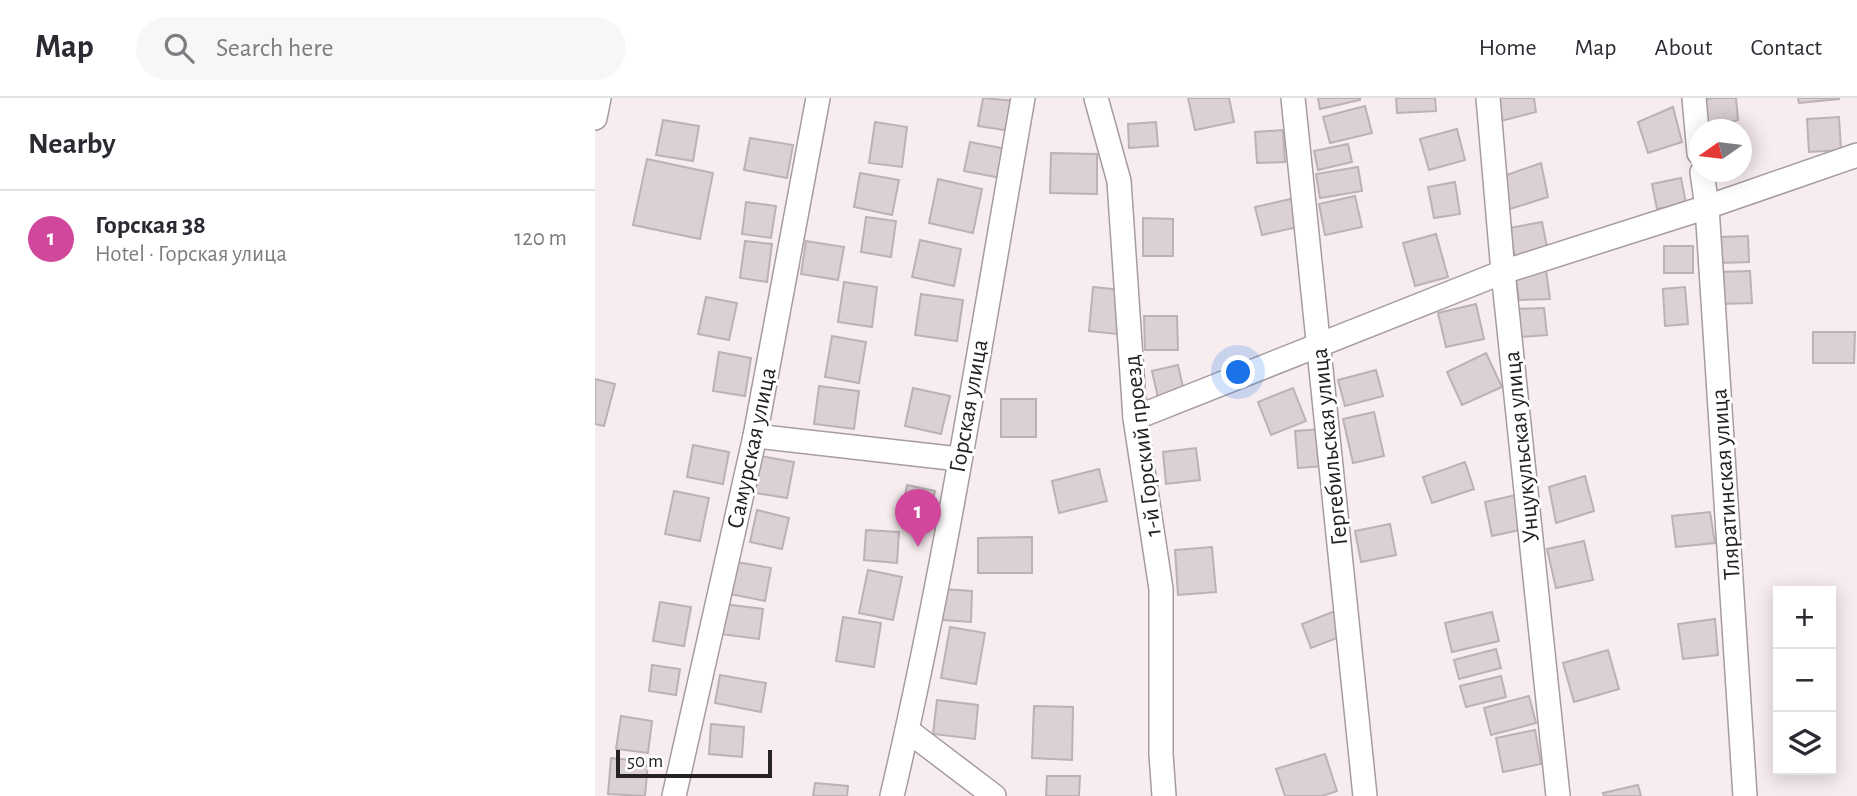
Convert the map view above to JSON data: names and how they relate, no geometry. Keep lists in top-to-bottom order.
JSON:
{
  "streets": {
    "street": [
      "Горская улица",
      "1-й Горский проезд",
      "Гергебильская улица",
      "Унцукульская улица",
      "Самурская улица",
      "Тляратинская улица"
    ]
  },
  "scale_bar": "50 m",
  "north": "left",
  "page": {
    "header": "Map",
    "search": "Search here",
    "nav": [
      "Home",
      "Map",
      "About",
      "Contact"
    ],
    "heading": "Nearby",
    "list": [
      {
        "mark": "1",
        "name": "Горская 38",
        "note": "Hotel · Горская улица",
        "value": "120 m"
      }
    ],
    "pins": "1",
    "map_buttons": ["+", "−"],
    "scale": "50 m"
  }
}
